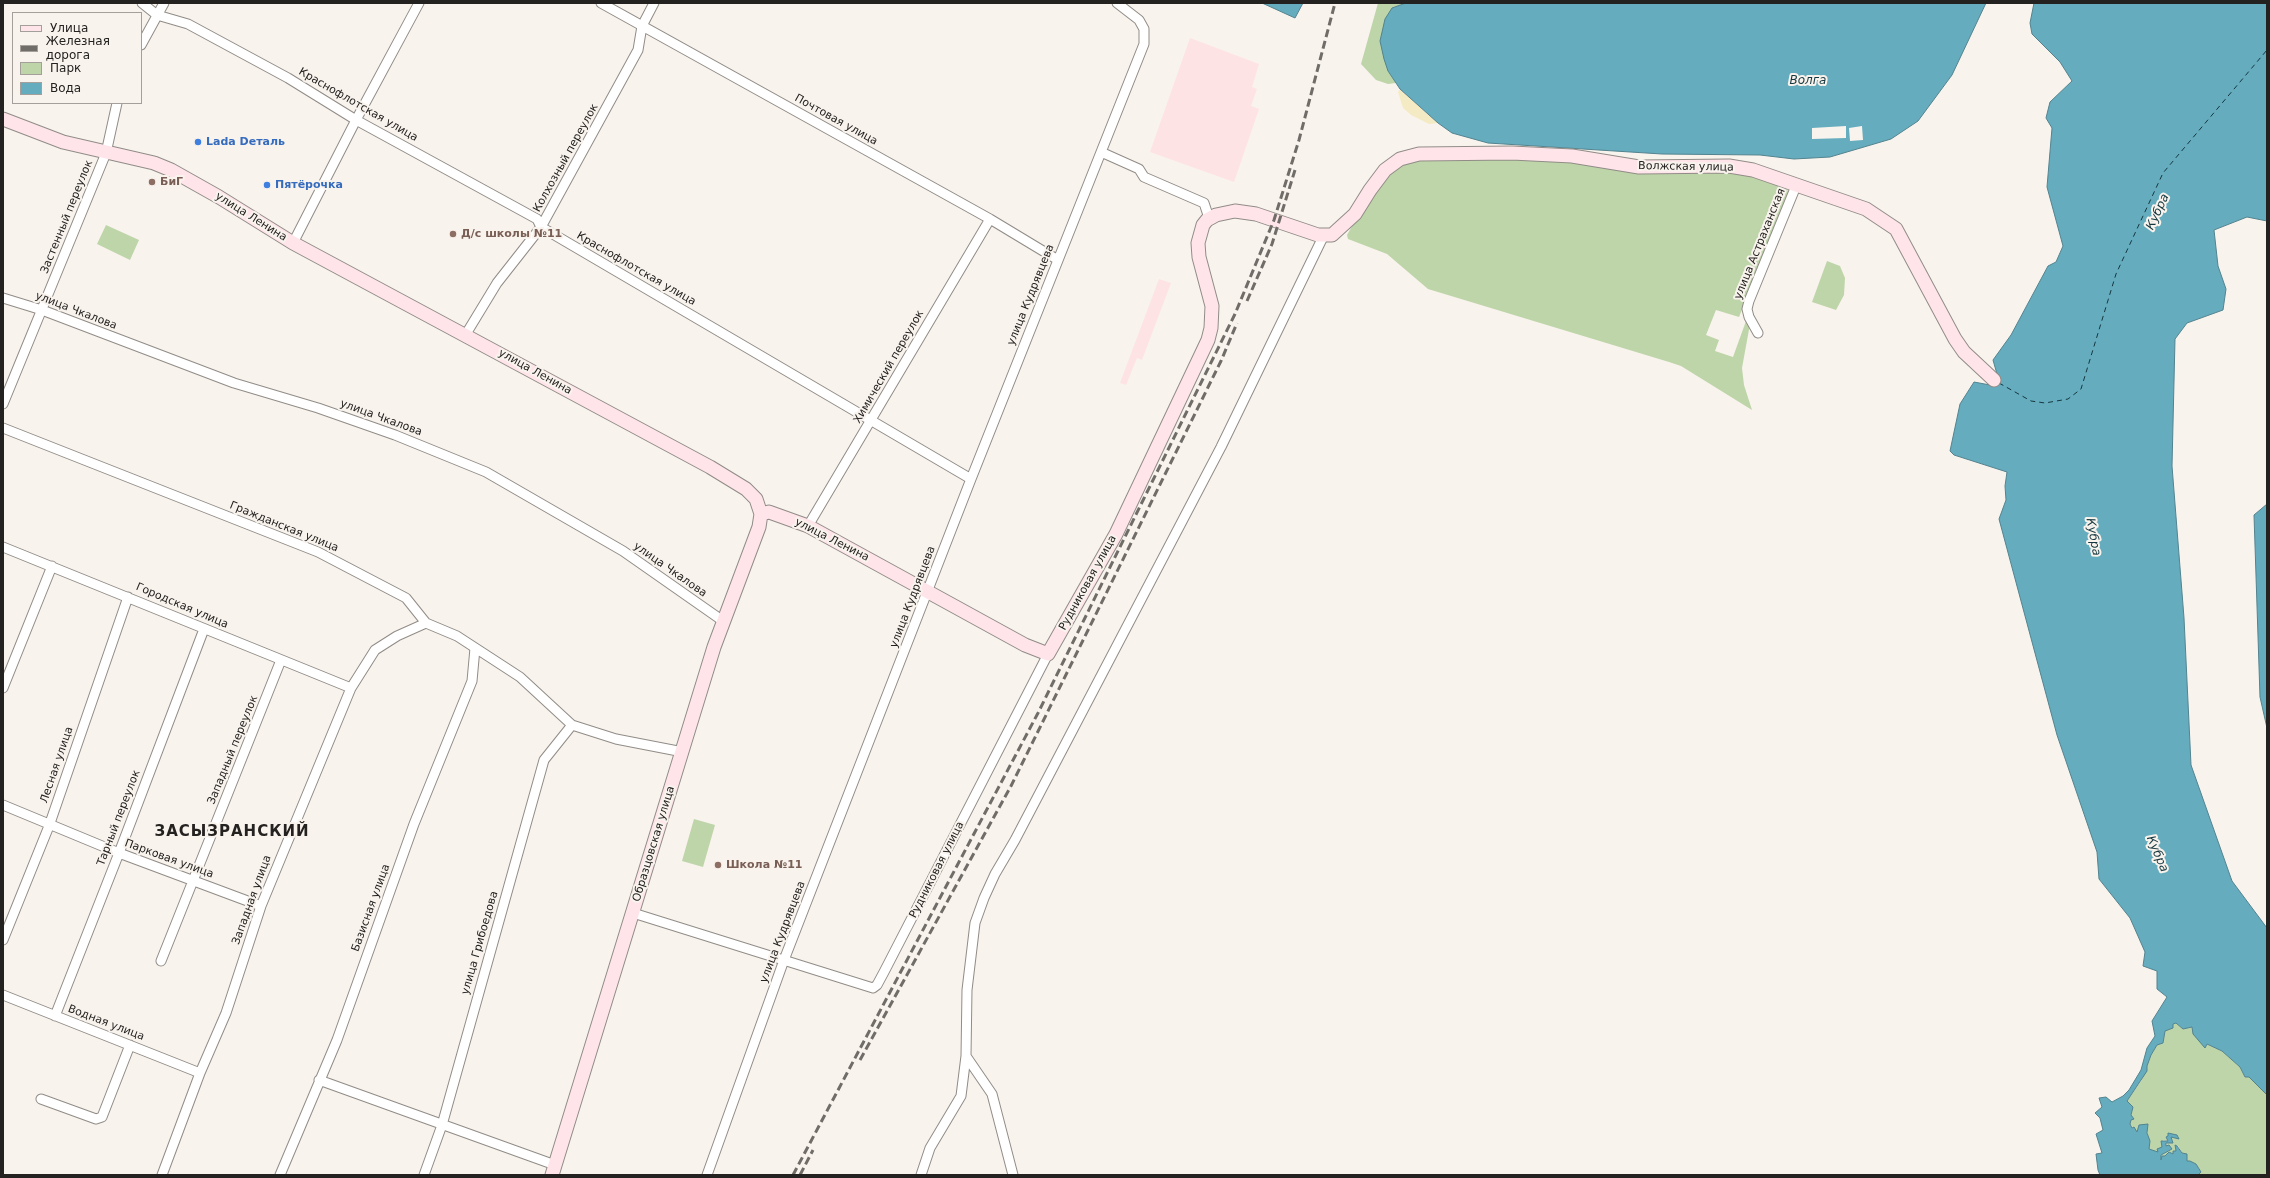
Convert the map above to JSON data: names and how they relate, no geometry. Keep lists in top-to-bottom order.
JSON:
{
  "streets": {
    "street": [
      "Краснофлотская улица",
      "Почтовая улица",
      "Колхозный переулок",
      "Волжская улица",
      "Застенный переулок",
      "улица Ленина",
      "улица Астраханская",
      "улица Кудрявцева",
      "улица Чкалова",
      "Химический переулок",
      "Гражданская улица",
      "Рудниковая улица",
      "Городская улица",
      "Западный переулок",
      "Лесная улица",
      "Тарный переулок",
      "Образцовская улица",
      "Парковая улица",
      "Западная улица",
      "Базисная улица",
      "улица Грибоедова",
      "Водная улица"
    ]
  },
  "crossings": [
    ["Краснофлотская улица", "Колхозный переулок"],
    ["Краснофлотская улица", "улица Кудрявцева"],
    ["Краснофлотская улица", "Химический переулок"],
    ["Почтовая улица", "Колхозный переулок"],
    ["Почтовая улица", "улица Кудрявцева"],
    ["Почтовая улица", "Химический переулок"],
    ["Колхозный переулок", "улица Ленина"],
    ["Волжская улица", "улица Астраханская"],
    ["Застенный переулок", "улица Ленина"],
    ["Застенный переулок", "улица Чкалова"],
    ["улица Ленина", "улица Кудрявцева"],
    ["улица Ленина", "Химический переулок"],
    ["улица Ленина", "Рудниковая улица"],
    ["улица Ленина", "Образцовская улица"],
    ["улица Кудрявцева", "Рудниковая улица"],
    ["улица Чкалова", "Образцовская улица"],
    ["Гражданская улица", "Образцовская улица"],
    ["Гражданская улица", "Западная улица"],
    ["Гражданская улица", "Базисная улица"],
    ["Гражданская улица", "улица Грибоедова"],
    ["Городская улица", "Западный переулок"],
    ["Городская улица", "Лесная улица"],
    ["Городская улица", "Тарный переулок"],
    ["Городская улица", "Западная улица"],
    ["Западный переулок", "Парковая улица"],
    ["Лесная улица", "Парковая улица"],
    ["Тарный переулок", "Парковая улица"],
    ["Тарный переулок", "Водная улица"],
    ["Парковая улица", "Западная улица"],
    ["Западная улица", "Водная улица"]
  ],
  "districts": ["ЗАСЫЗРАНСКИЙ"],
  "water": ["Волга", "Кубра"],
  "places": [
    "Lada Dеталь",
    "БиГ",
    "Пятёрочка",
    "Д/с школы №11",
    "Школа №11"
  ],
  "legend": [
    "Улица",
    "Железная дорога",
    "Парк",
    "Вода"
  ]
}
